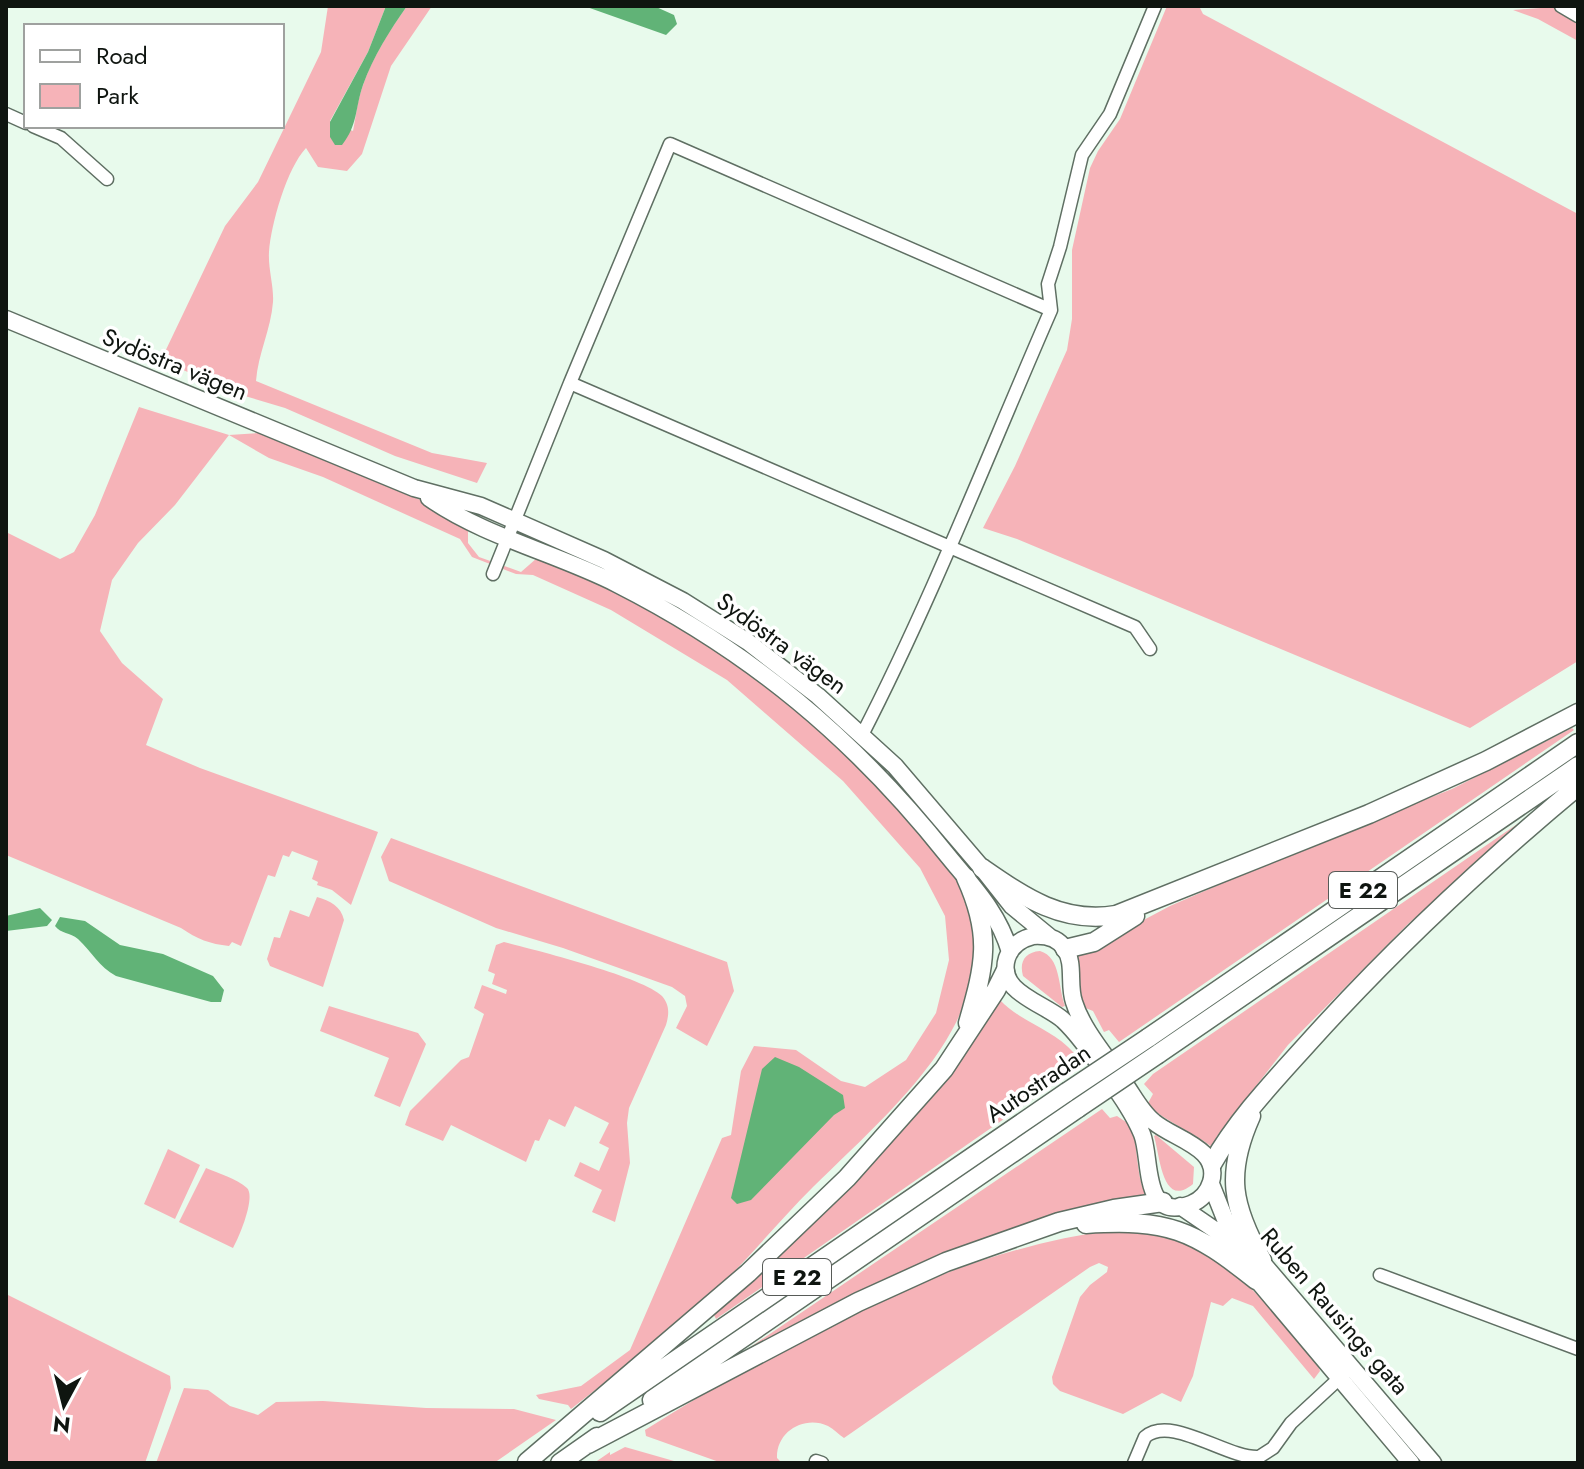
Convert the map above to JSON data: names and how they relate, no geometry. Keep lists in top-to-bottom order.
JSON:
{
  "streets": {
    "highway": ["E 22", "Autostradan"],
    "main road": ["Sydöstra vägen", "Ruben Rausings gata"]
  },
  "legend": ["Road", "Park"],
  "north": "bottom"
}
